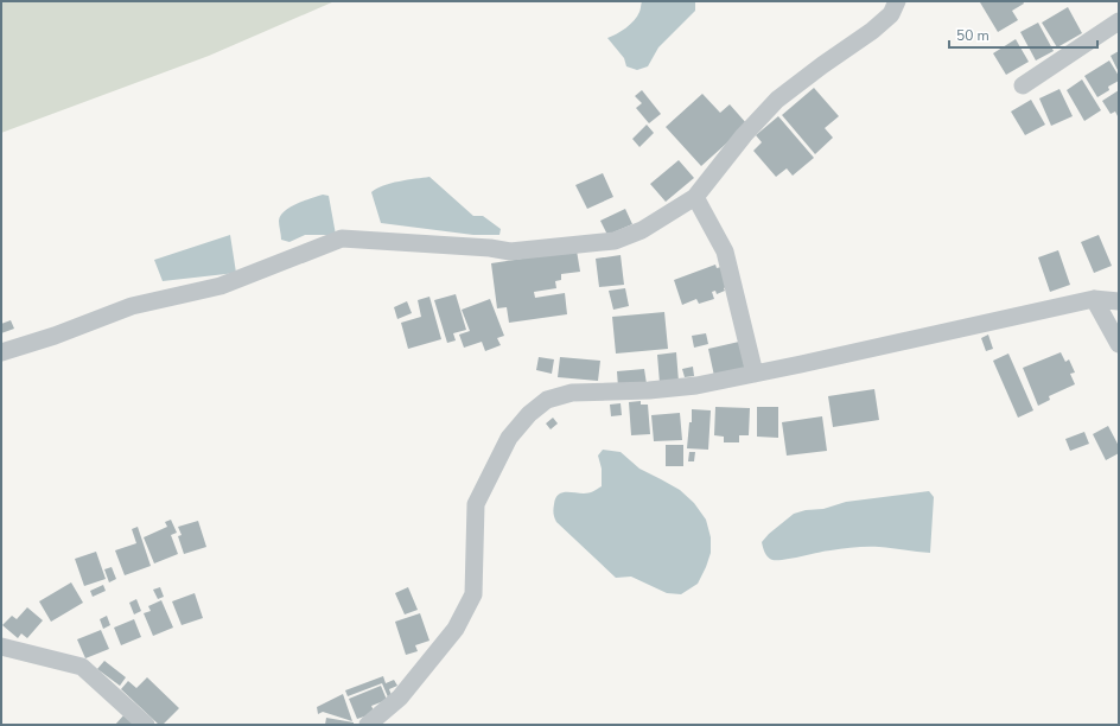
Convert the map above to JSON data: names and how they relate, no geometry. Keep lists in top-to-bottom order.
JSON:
{
  "scale_bar": "50 m"
}
